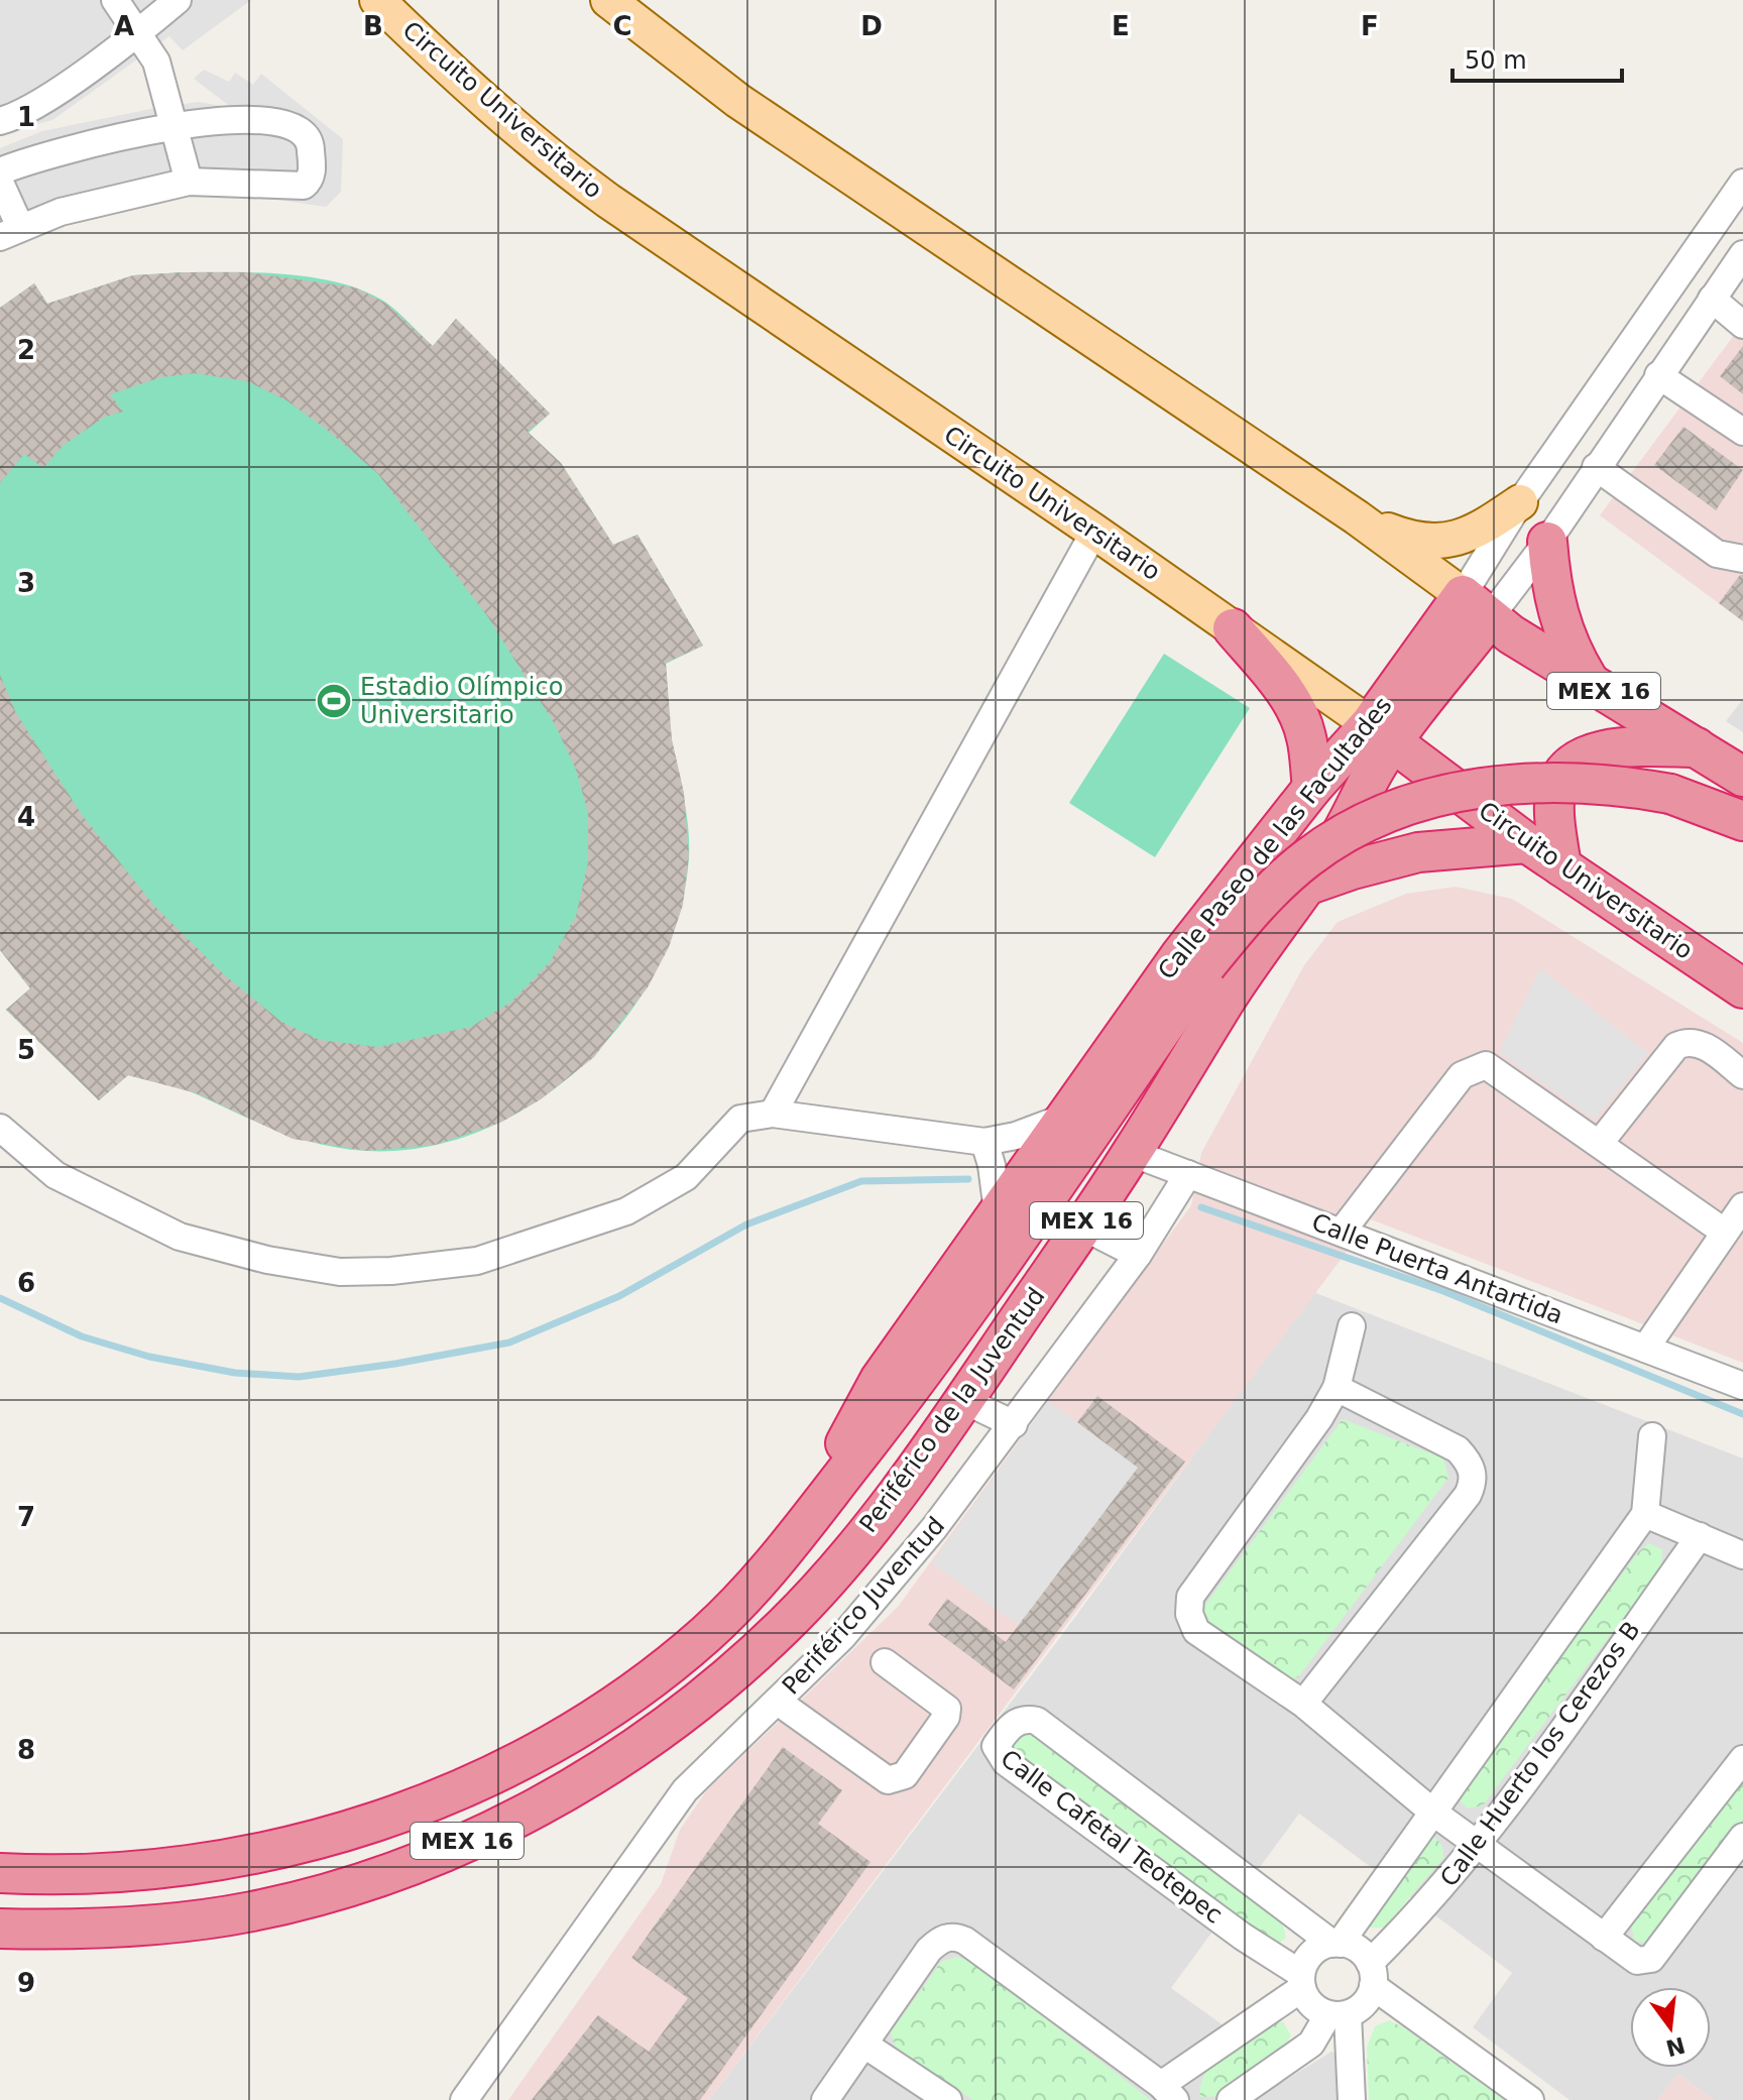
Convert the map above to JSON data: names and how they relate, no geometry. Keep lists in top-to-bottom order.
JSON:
{
  "streets": {
    "highway": [
      "Circuito Universitario",
      "MEX 16",
      "Calle Paseo de las Facultades",
      "Periférico de la Juventud"
    ],
    "street": [
      "Calle Puerta Antartida",
      "Periférico Juventud",
      "Calle Huerto los Cerezos B",
      "Calle Cafetal Teotepec"
    ]
  },
  "crossings": [
    ["Circuito Universitario", "Calle Paseo de las Facultades"],
    ["Circuito Universitario", "Periférico de la Juventud"],
    ["MEX 16", "Calle Paseo de las Facultades"],
    ["Calle Paseo de las Facultades", "Periférico de la Juventud"],
    ["Calle Puerta Antartida", "Periférico de la Juventud"],
    ["Calle Puerta Antartida", "Periférico Juventud"],
    ["Calle Huerto los Cerezos B", "Calle Cafetal Teotepec"]
  ],
  "places": {
    "sports": ["Estadio Olímpico Universitario"]
  },
  "scale_bar": "50 m",
  "north": "bottom",
  "grid": {
    "columns": [
      "A",
      "B",
      "C",
      "D",
      "E",
      "F"
    ],
    "rows": [
      "1",
      "2",
      "3",
      "4",
      "5",
      "6",
      "7",
      "8",
      "9"
    ]
  }
}
